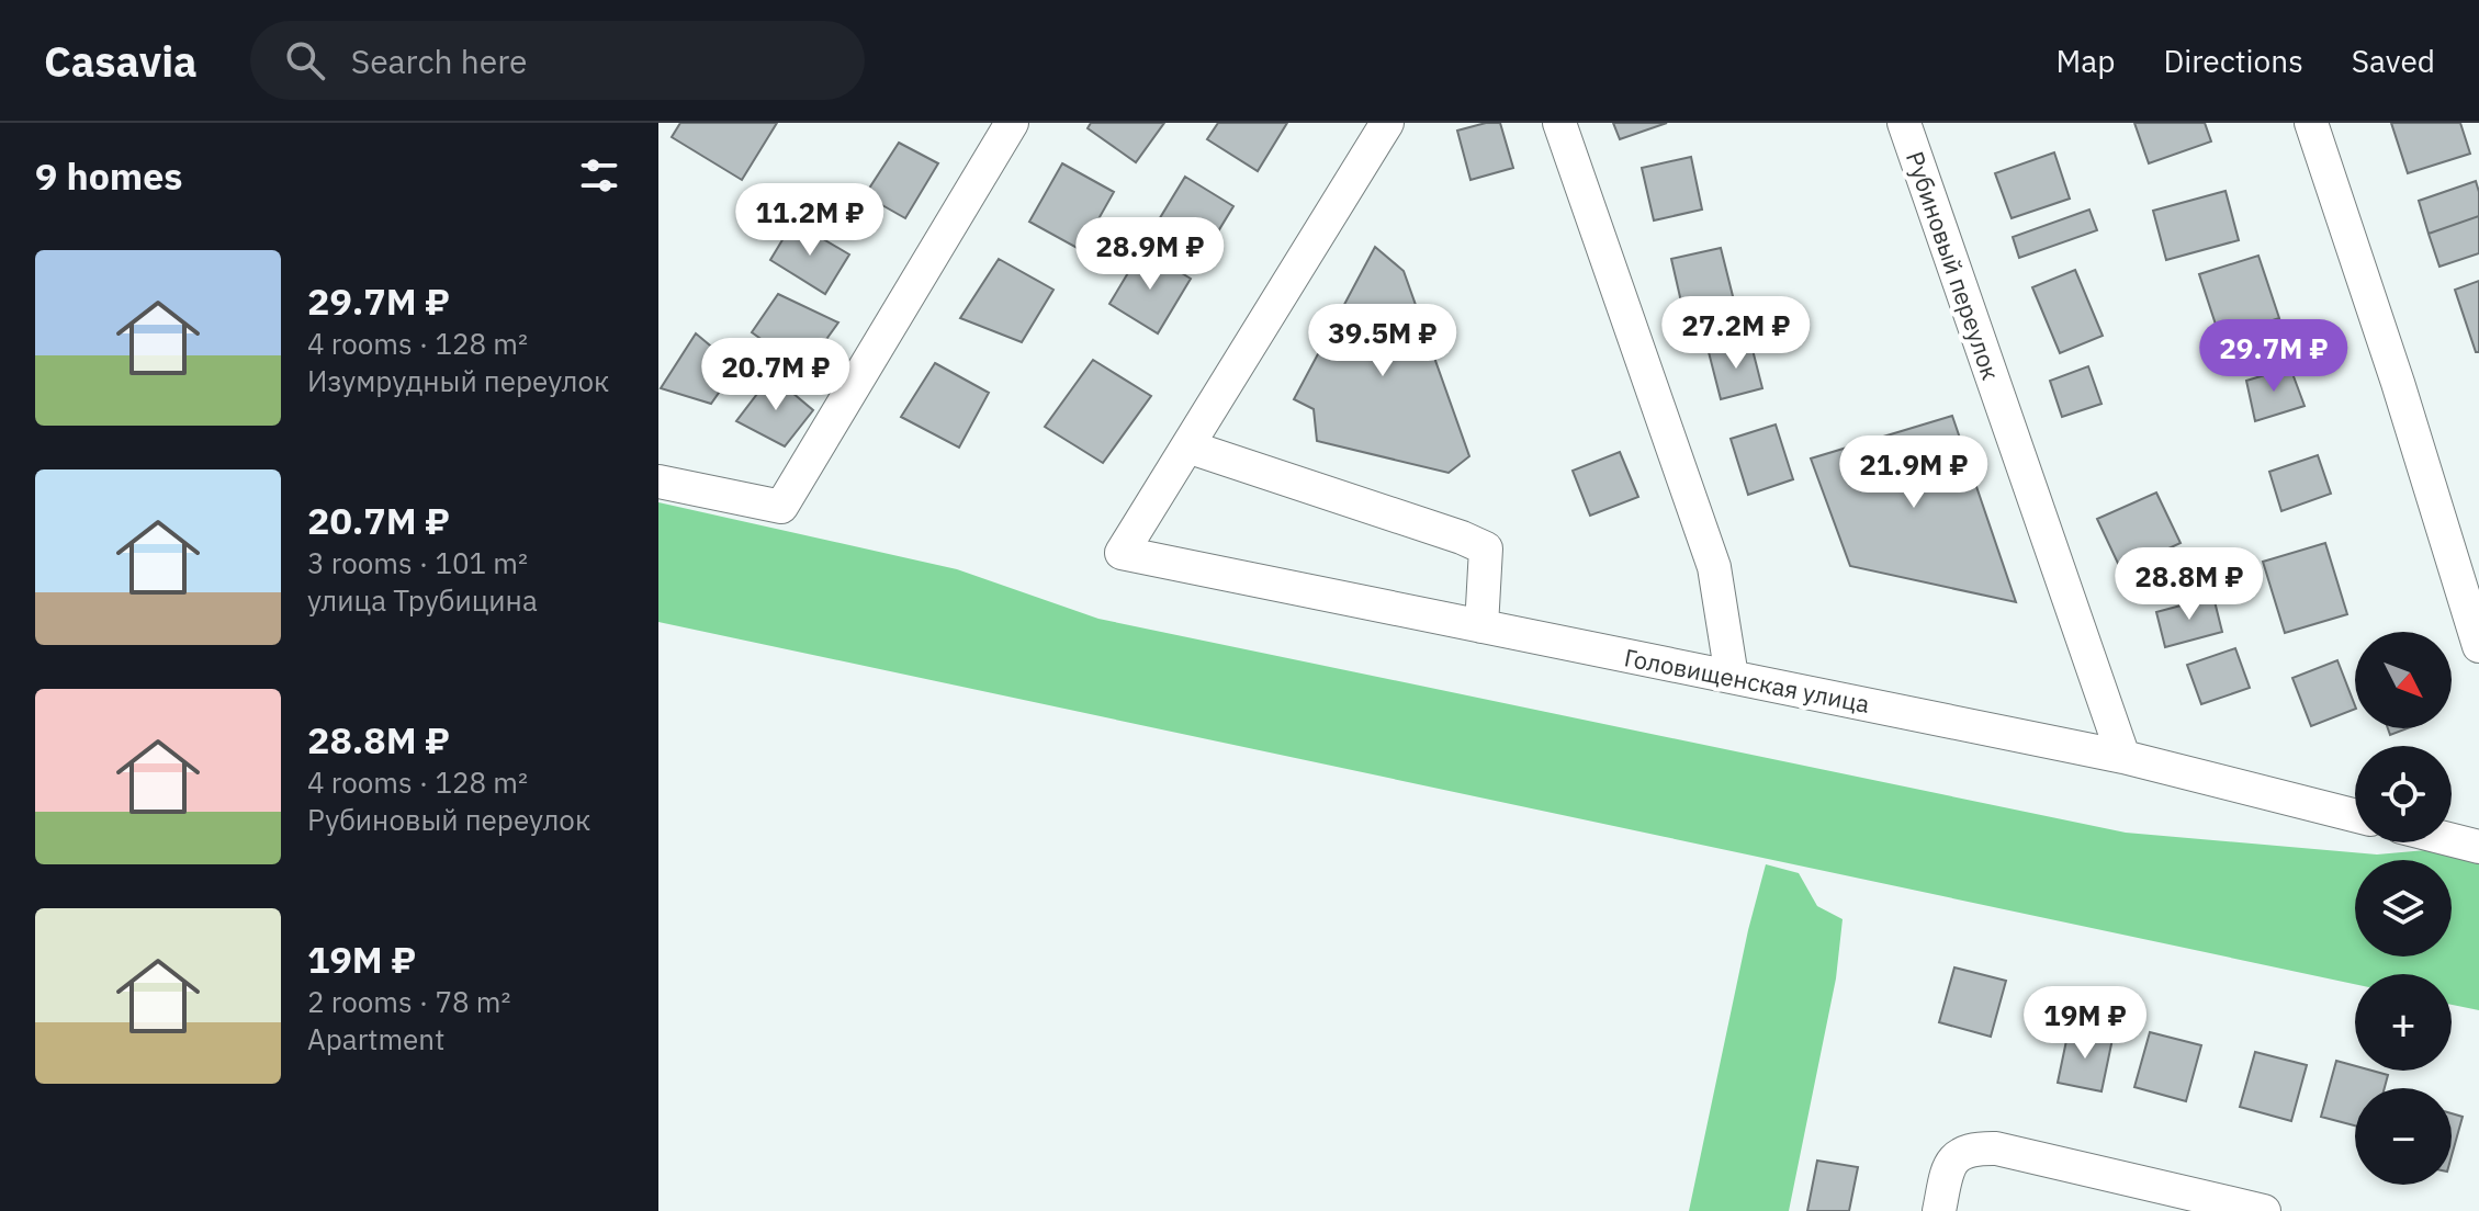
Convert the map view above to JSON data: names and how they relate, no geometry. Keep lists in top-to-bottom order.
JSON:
{
  "streets": {
    "street": ["Рубиновый переулок", "Головищенская улица"]
  },
  "crossings": [
    ["Рубиновый переулок", "Головищенская улица"]
  ],
  "north": "bottom right",
  "page": {
    "header": "Casavia",
    "search": "Search here",
    "nav": ["Map", "Directions", "Saved"],
    "heading": "9 homes",
    "price": [
      "11.2M ₽",
      "28.9M ₽",
      "27.2M ₽",
      "39.5M ₽",
      "29.7M ₽",
      "20.7M ₽",
      "21.9M ₽",
      "28.8M ₽",
      "19M ₽"
    ],
    "list": [
      {
        "name": "29.7M ₽",
        "note": "4 rooms · 128 m² · Изумрудный переулок"
      },
      {
        "name": "20.7M ₽",
        "note": "3 rooms · 101 m² · улица Трубицина"
      },
      {
        "name": "28.8M ₽",
        "note": "4 rooms · 128 m² · Рубиновый переулок"
      },
      {
        "name": "19M ₽",
        "note": "2 rooms · 78 m² · Apartment"
      }
    ],
    "map_buttons": ["+", "−"]
  }
}
